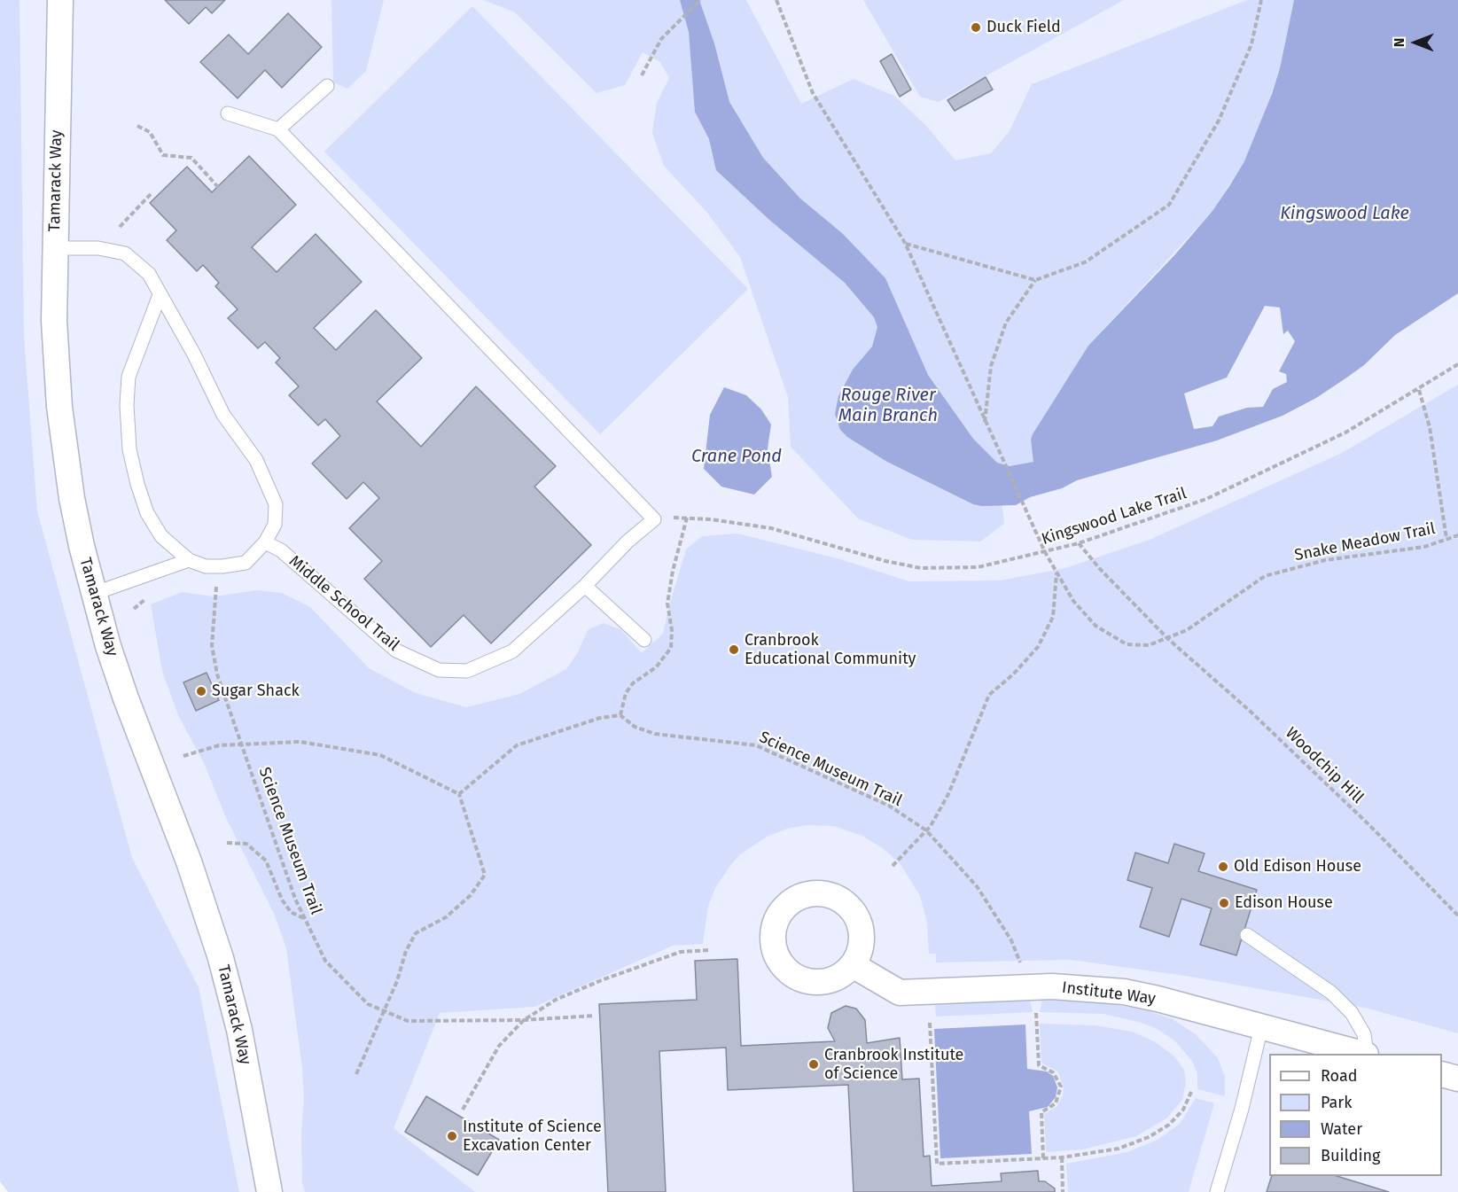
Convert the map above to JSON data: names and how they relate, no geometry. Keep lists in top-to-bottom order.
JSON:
{
  "streets": {
    "street": ["Tamarack Way", "Institute Way"],
    "lane": ["Middle School Trail"],
    "path": [
      "Kingswood Lake Trail",
      "Snake Meadow Trail",
      "Woodchip Hill",
      "Science Museum Trail"
    ]
  },
  "crossings": [
    ["Kingswood Lake Trail", "Middle School Trail"],
    ["Kingswood Lake Trail", "Woodchip Hill"],
    ["Snake Meadow Trail", "Woodchip Hill"]
  ],
  "water": ["Kingswood Lake", "Rouge River Main Branch", "Crane Pond"],
  "places": [
    "Duck Field",
    "Cranbrook Educational Community",
    "Sugar Shack",
    "Old Edison House",
    "Edison House",
    "Cranbrook Institute of Science",
    "Institute of Science Excavation Center"
  ],
  "legend": [
    "Road",
    "Park",
    "Water",
    "Building"
  ],
  "north": "left"
}
